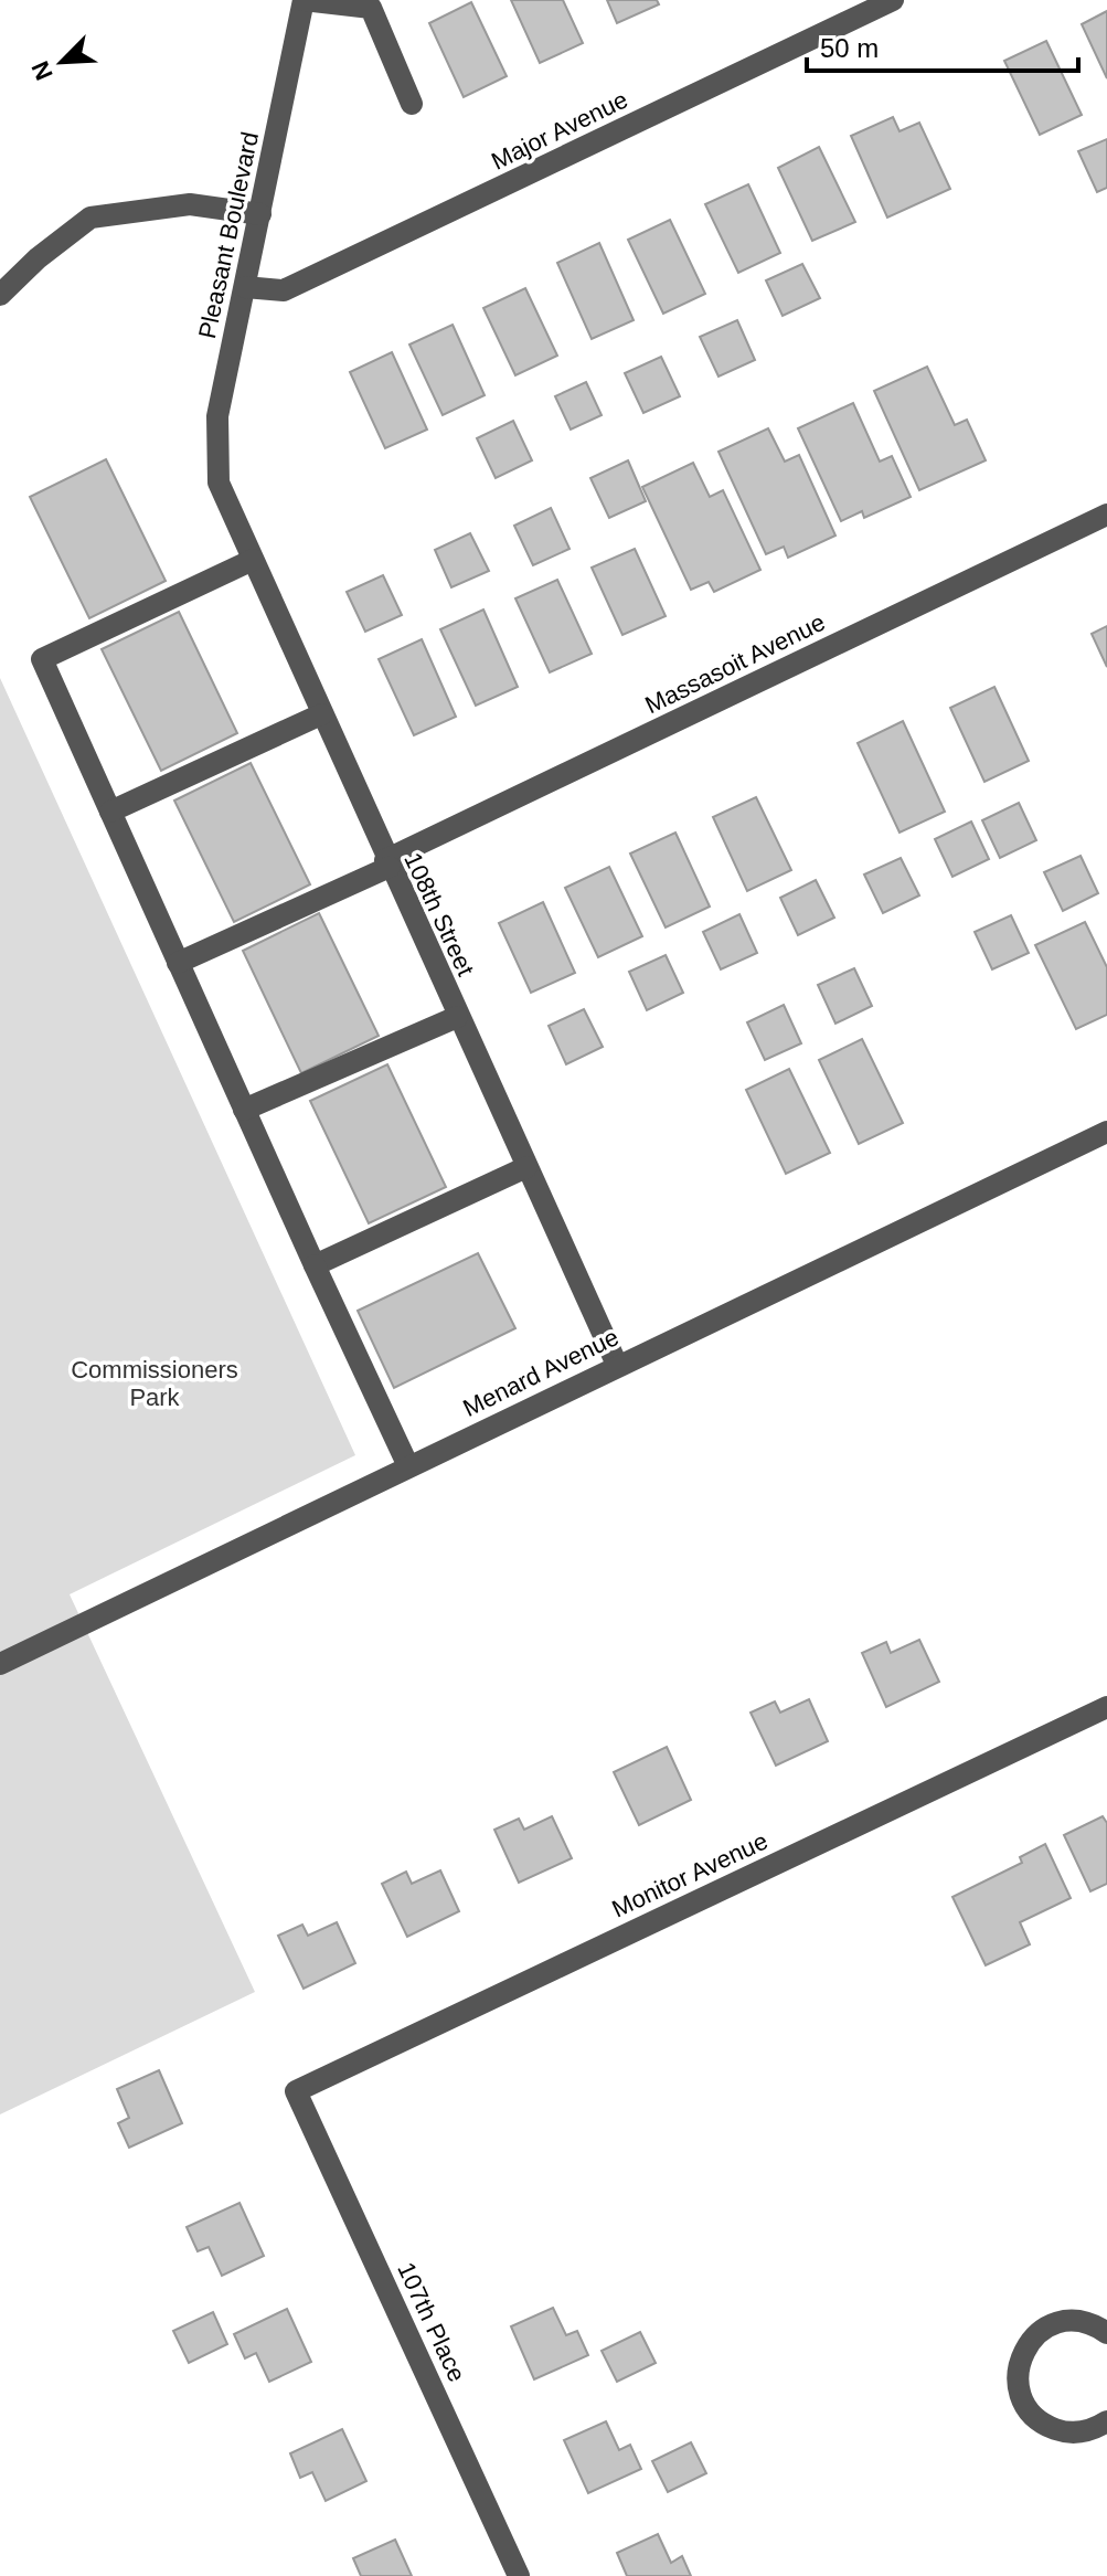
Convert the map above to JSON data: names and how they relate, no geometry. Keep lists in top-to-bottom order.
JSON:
{
  "streets": {
    "street": [
      "Major Avenue",
      "Pleasant Boulevard",
      "Massasoit Avenue",
      "108th Street",
      "Menard Avenue",
      "Monitor Avenue",
      "107th Place"
    ]
  },
  "crossings": [
    ["Major Avenue", "Pleasant Boulevard"],
    ["Pleasant Boulevard", "108th Street"],
    ["Massasoit Avenue", "108th Street"],
    ["108th Street", "Menard Avenue"],
    ["Monitor Avenue", "107th Place"]
  ],
  "parks": ["Commissioners Park"],
  "scale_bar": "50 m",
  "north": "bottom left"
}
